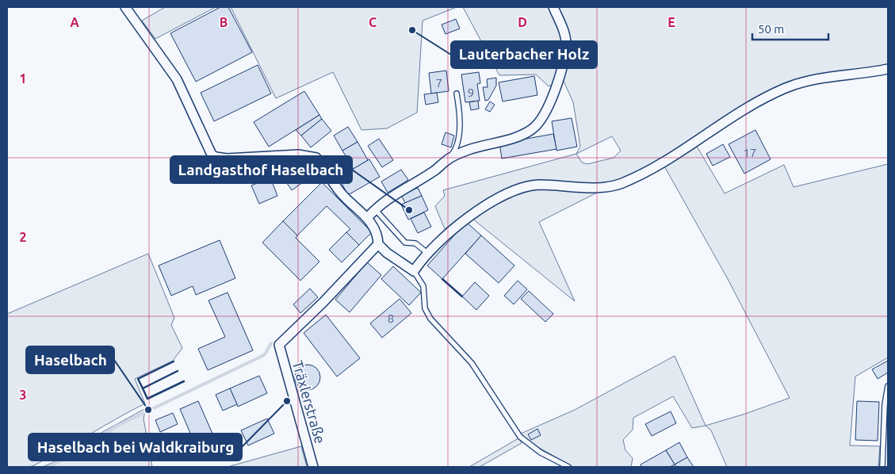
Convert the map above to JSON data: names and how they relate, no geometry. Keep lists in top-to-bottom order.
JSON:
{
  "streets": {
    "street": ["Träxlerstraße"]
  },
  "places": [
    "Lauterbacher Holz",
    "Landgasthof Haselbach",
    "Haselbach bei Waldkraiburg",
    "Haselbach"
  ],
  "house_numbers": [
    "7",
    "9",
    "17",
    "8"
  ],
  "scale_bar": "50 m",
  "grid": {
    "columns": [
      "A",
      "B",
      "C",
      "D",
      "E"
    ],
    "rows": ["1", "2", "3"]
  }
}
